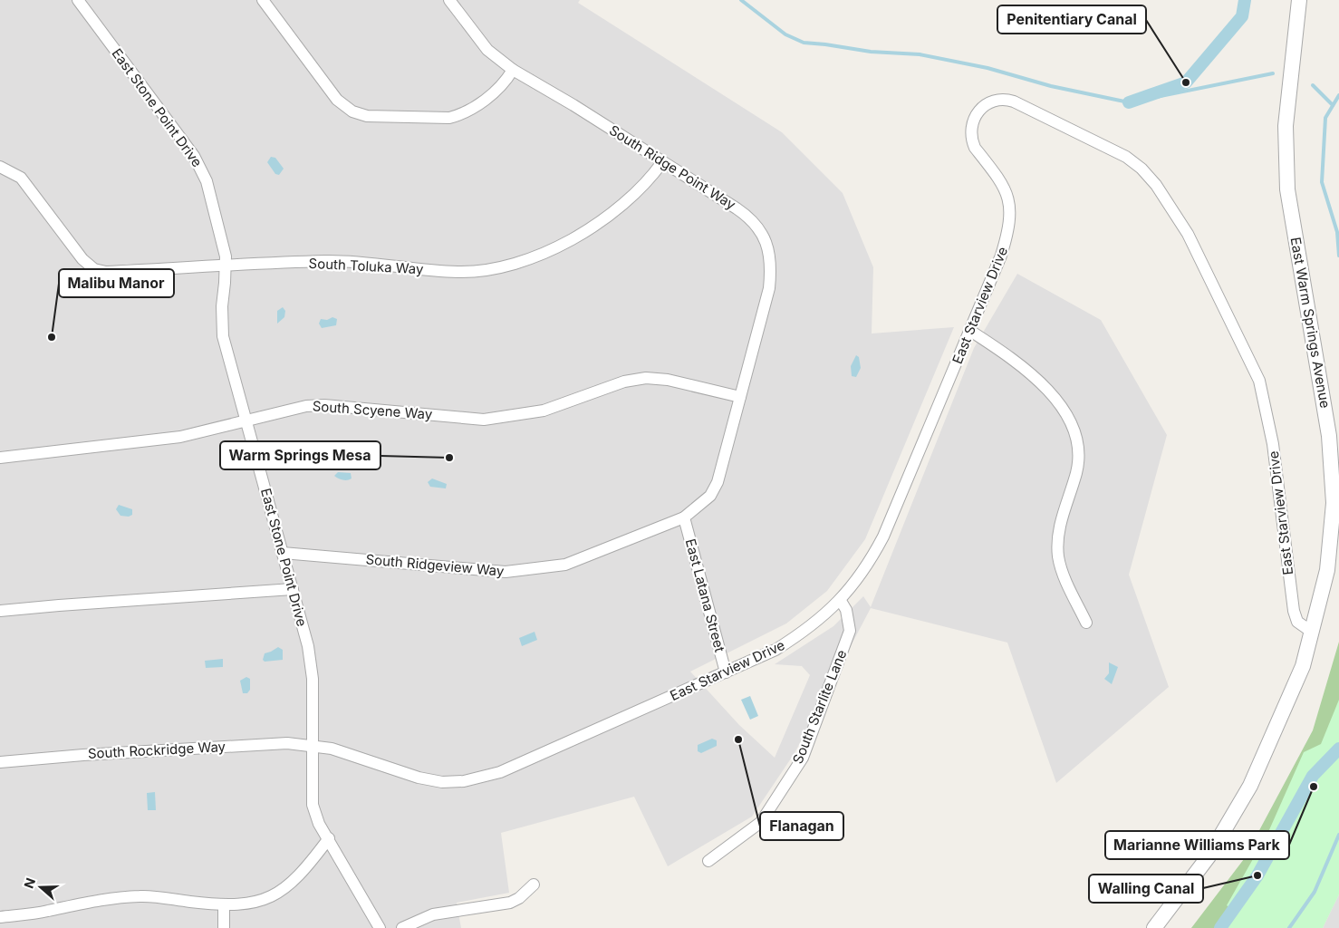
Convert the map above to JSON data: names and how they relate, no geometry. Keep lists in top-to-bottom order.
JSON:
{
  "streets": {
    "street": [
      "East Stone Point Drive",
      "South Ridge Point Way",
      "South Toluka Way",
      "East Starview Drive",
      "East Warm Springs Avenue",
      "South Scyene Way",
      "South Ridgeview Way",
      "East Latana Street",
      "South Starlite Lane",
      "South Rockridge Way"
    ]
  },
  "crossings": [
    ["East Stone Point Drive", "South Toluka Way"],
    ["East Stone Point Drive", "East Starview Drive"],
    ["East Stone Point Drive", "South Scyene Way"],
    ["East Stone Point Drive", "South Ridgeview Way"],
    ["East Stone Point Drive", "South Rockridge Way"],
    ["South Ridge Point Way", "South Toluka Way"],
    ["South Ridge Point Way", "South Scyene Way"],
    ["South Ridge Point Way", "South Ridgeview Way"],
    ["East Starview Drive", "East Warm Springs Avenue"],
    ["East Starview Drive", "East Latana Street"],
    ["East Starview Drive", "South Starlite Lane"],
    ["East Starview Drive", "South Rockridge Way"],
    ["South Scyene Way", "South Ridgeview Way"],
    ["South Ridgeview Way", "East Latana Street"]
  ],
  "places": [
    "Penitentiary Canal",
    "Malibu Manor",
    "Warm Springs Mesa",
    "Flanagan",
    "Marianne Williams Park",
    "Walling Canal"
  ],
  "north": "left"
}
